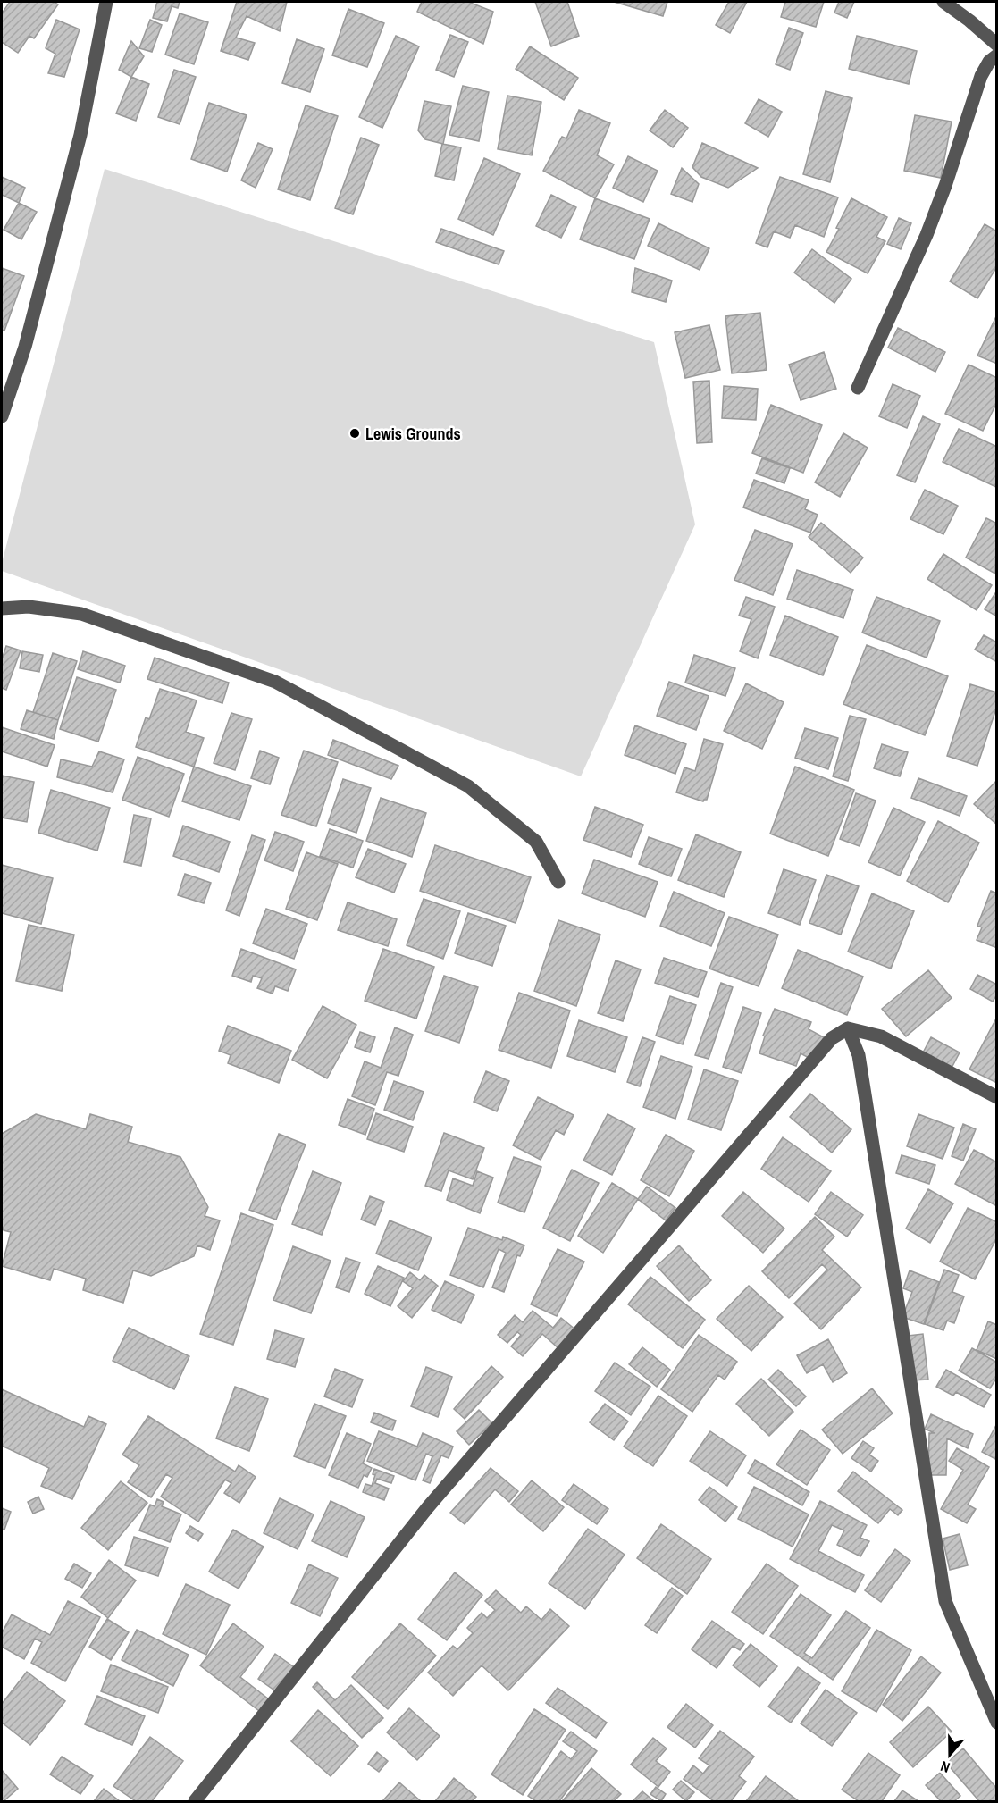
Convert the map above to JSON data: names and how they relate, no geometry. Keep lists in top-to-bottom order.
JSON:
{
  "places": ["Lewis Grounds"],
  "north": "bottom"
}
